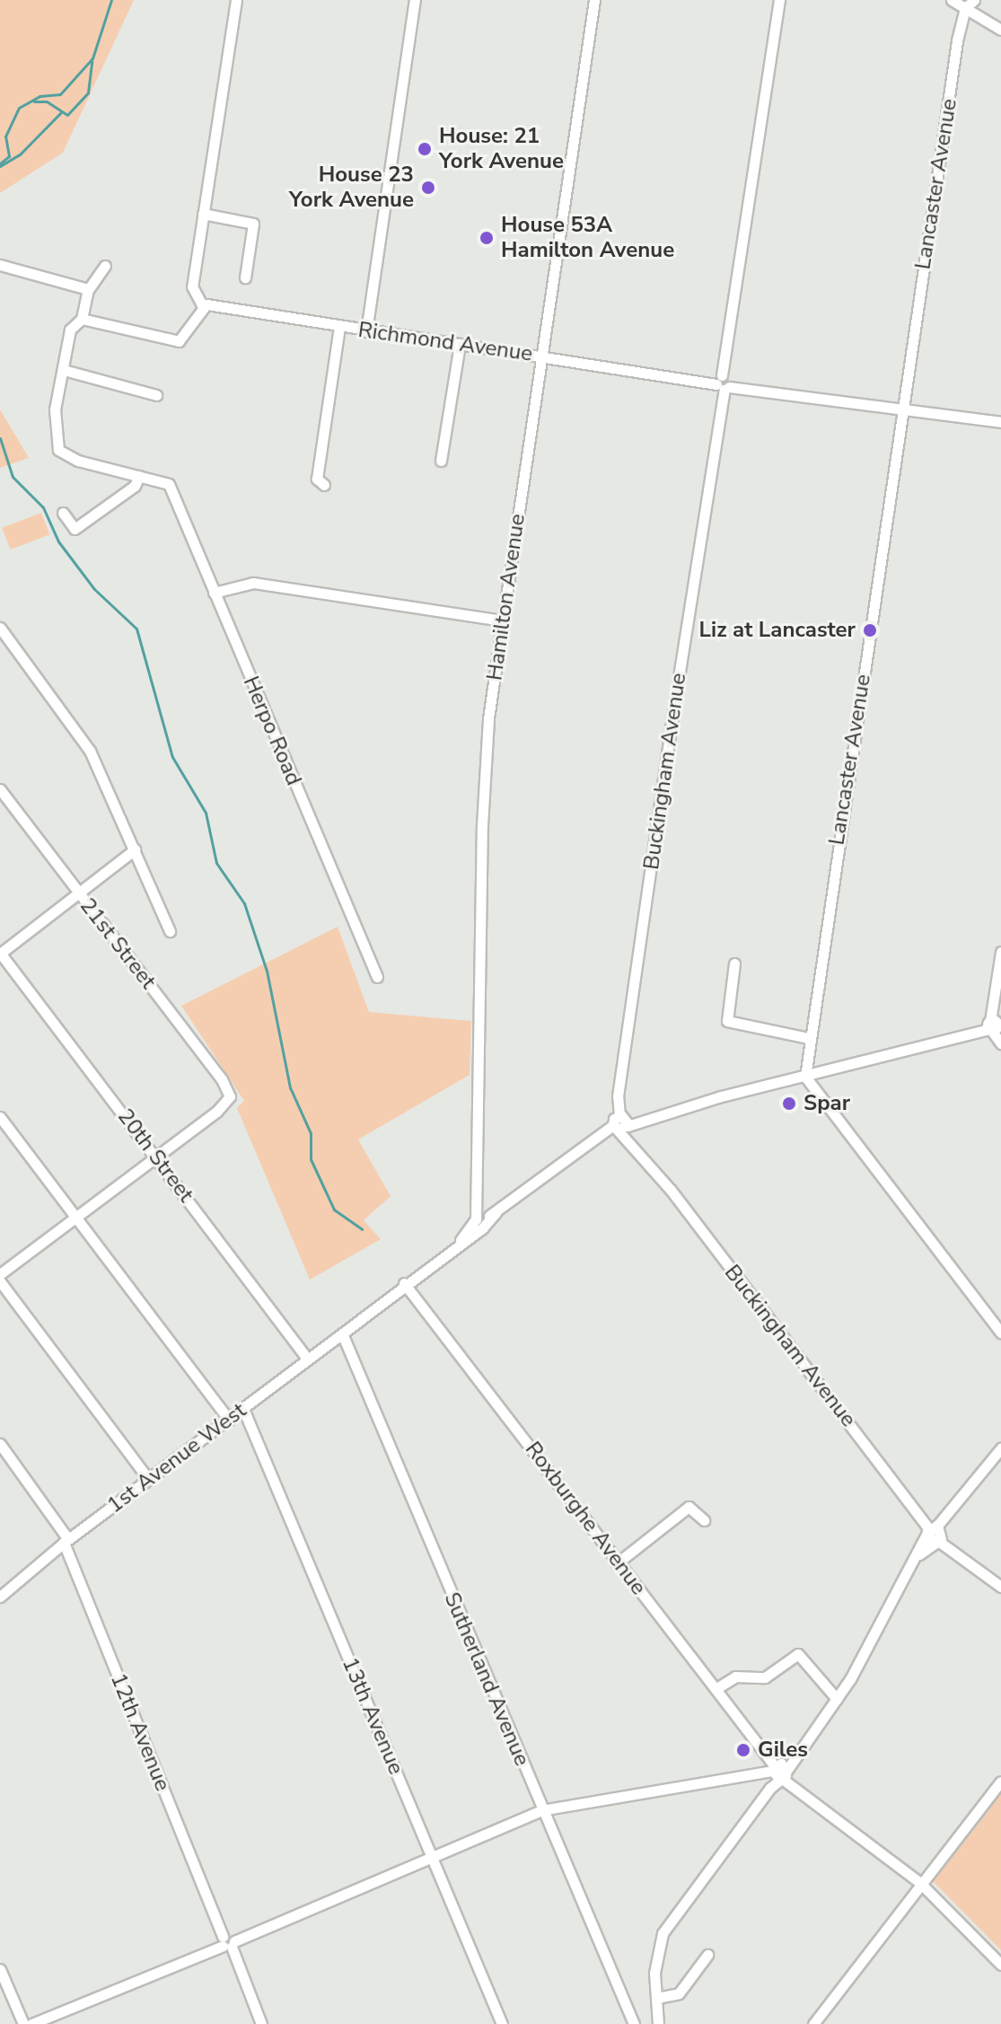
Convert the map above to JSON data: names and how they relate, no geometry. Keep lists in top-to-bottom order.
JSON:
{
  "streets": {
    "street": [
      "Lancaster Avenue",
      "Richmond Avenue",
      "Hamilton Avenue",
      "Herpo Road",
      "Buckingham Avenue",
      "21st Street",
      "20th Street",
      "1st Avenue West",
      "Roxburghe Avenue",
      "Sutherland Avenue",
      "13th Avenue",
      "12th Avenue"
    ]
  },
  "crossings": [
    ["Lancaster Avenue", "Richmond Avenue"],
    ["Lancaster Avenue", "1st Avenue West"],
    ["Richmond Avenue", "Hamilton Avenue"],
    ["Richmond Avenue", "Buckingham Avenue"],
    ["Hamilton Avenue", "1st Avenue West"],
    ["Buckingham Avenue", "1st Avenue West"],
    ["21st Street", "20th Street"],
    ["20th Street", "1st Avenue West"],
    ["1st Avenue West", "Roxburghe Avenue"],
    ["1st Avenue West", "Sutherland Avenue"],
    ["1st Avenue West", "13th Avenue"],
    ["1st Avenue West", "12th Avenue"]
  ],
  "places": [
    "House: 21 York Avenue",
    "House 23 York Avenue",
    "House 53A Hamilton Avenue",
    "Liz at Lancaster",
    "Spar",
    "Giles"
  ]
}
